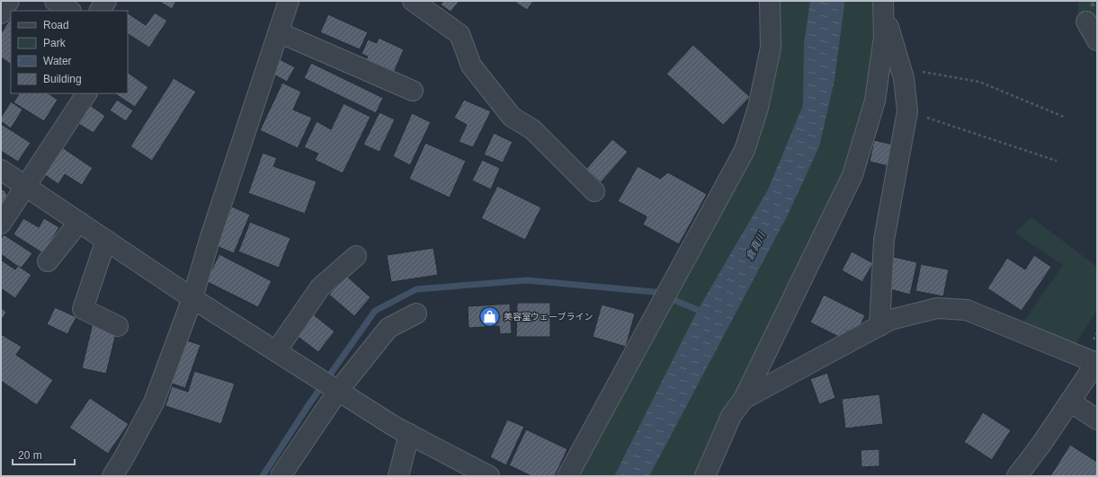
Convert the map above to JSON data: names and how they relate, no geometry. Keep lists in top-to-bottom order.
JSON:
{
  "water": ["倉真川"],
  "places": {
    "shop": ["美容室ウェーブライン"]
  },
  "legend": [
    "Road",
    "Park",
    "Water",
    "Building"
  ],
  "scale_bar": "20 m"
}
